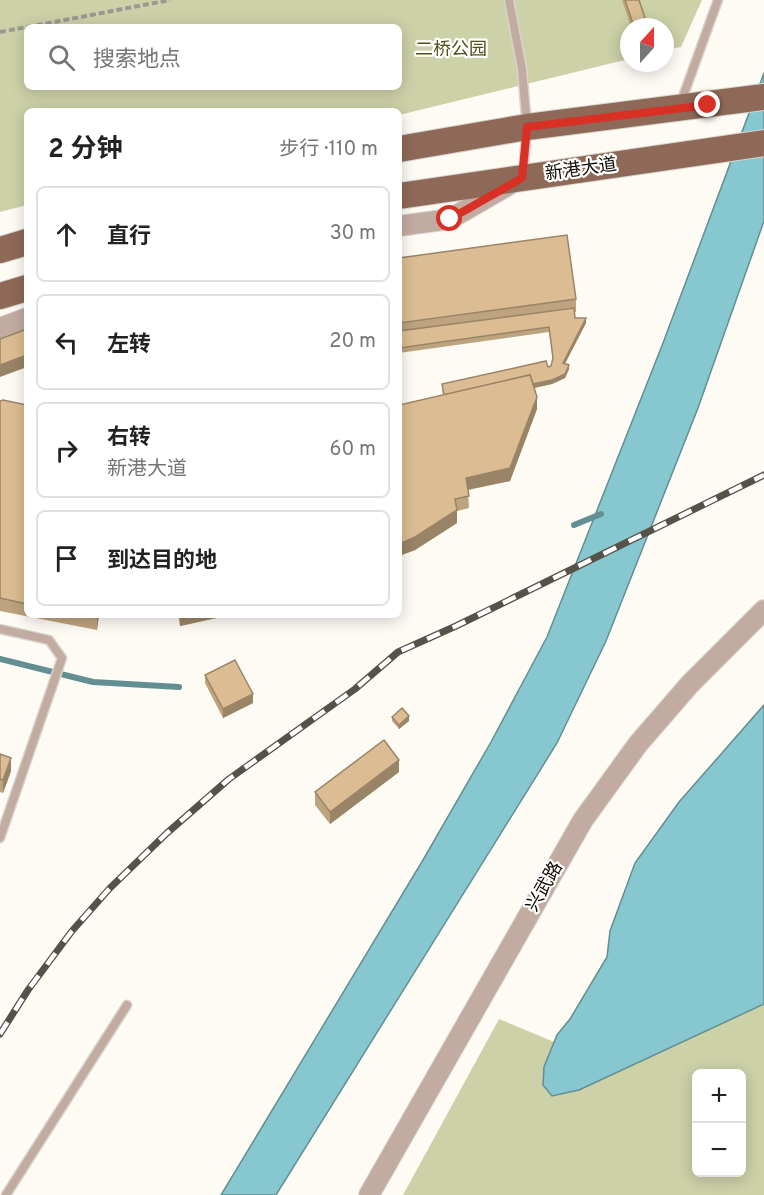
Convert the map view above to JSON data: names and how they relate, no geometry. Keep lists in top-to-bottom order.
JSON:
{
  "streets": {
    "main road": ["新港大道"],
    "street": ["兴武路"]
  },
  "parks": ["二桥公园"],
  "north": "top",
  "page": {
    "search": "搜索地点",
    "heading": ["2 分钟", "步行 · 110 m"],
    "list": [
      ["直行", "30 m"],
      ["左转", "20 m"],
      ["右转", "新港大道", "60 m"],
      "到达目的地"
    ],
    "map_buttons": ["+", "−"]
  }
}
